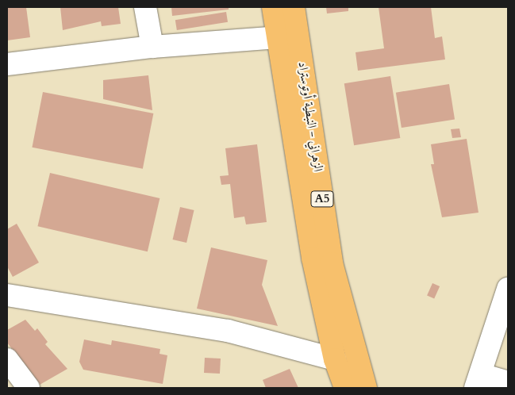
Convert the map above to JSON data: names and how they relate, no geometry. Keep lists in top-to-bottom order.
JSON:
{
  "streets": {
    "highway": ["الزهراني - النبطية أوتوستراد", "A5"]
  }
}
